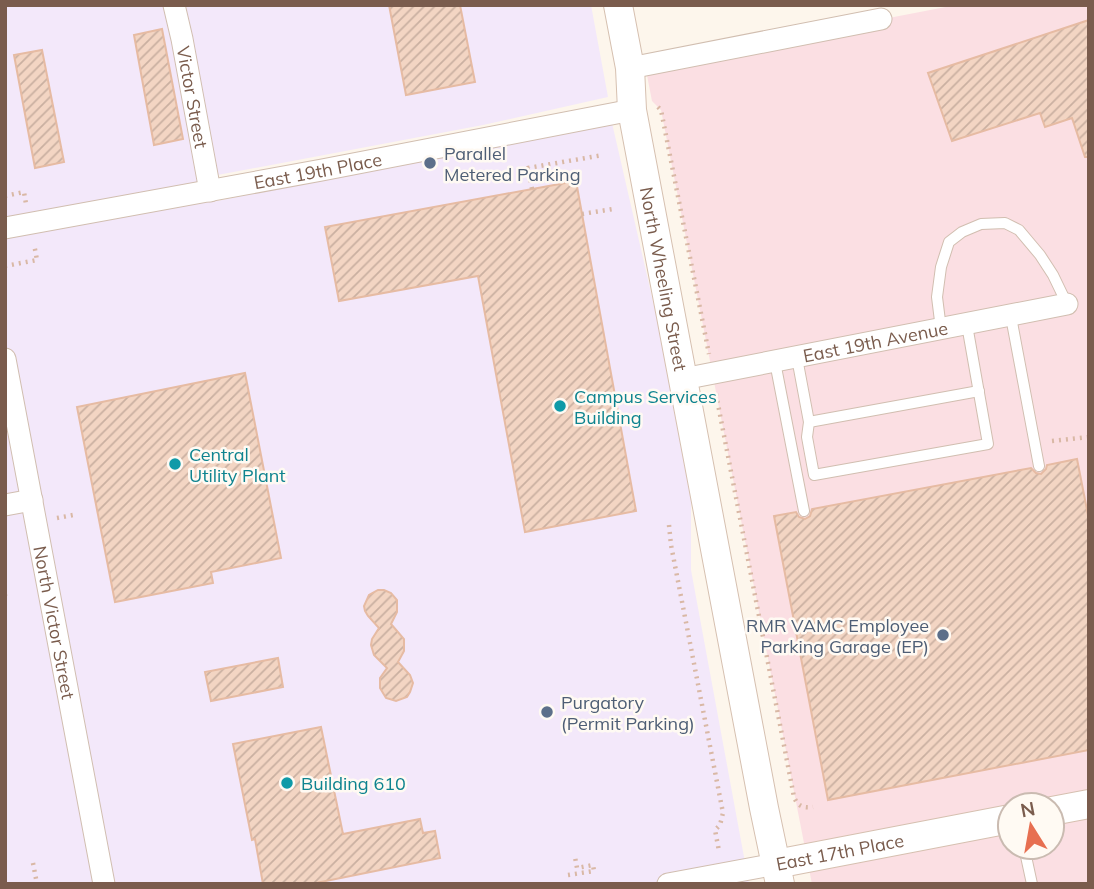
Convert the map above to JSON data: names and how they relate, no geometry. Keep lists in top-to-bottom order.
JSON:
{
  "streets": {
    "street": [
      "Victor Street",
      "East 19th Place",
      "North Wheeling Street",
      "East 19th Avenue",
      "North Victor Street",
      "East 17th Place"
    ]
  },
  "crossings": [
    ["Victor Street", "East 19th Place"],
    ["East 19th Place", "North Wheeling Street"],
    ["North Wheeling Street", "East 19th Avenue"],
    ["North Wheeling Street", "East 17th Place"]
  ],
  "places": [
    "Parallel Metered Parking",
    "Campus Services Building",
    "Central Utility Plant",
    "RMR VAMC Employee Parking Garage (EP)",
    "Purgatory (Permit Parking)",
    "Building 610"
  ],
  "north": "top"
}
